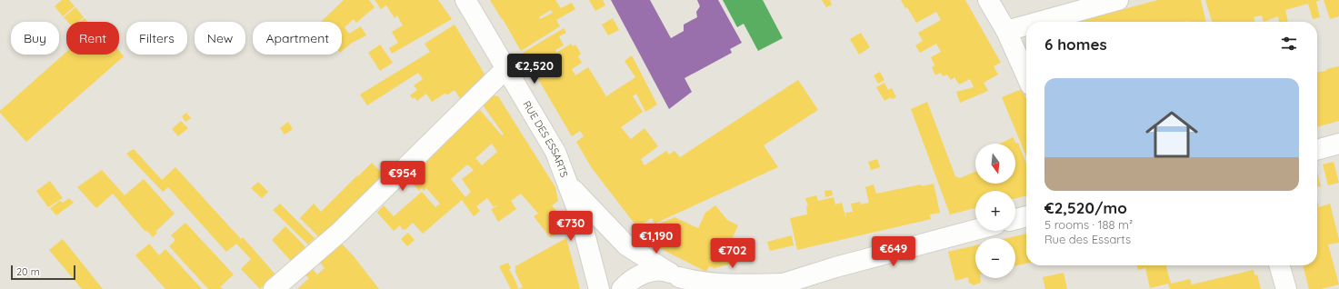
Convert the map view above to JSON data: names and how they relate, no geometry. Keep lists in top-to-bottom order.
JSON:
{
  "streets": {
    "street": ["RUE DES ESSARTS"]
  },
  "scale_bar": "20 m",
  "north": "bottom",
  "page": {
    "chip": [
      "Buy",
      "Rent",
      "Filters",
      "New",
      "Apartment"
    ],
    "heading": "6 homes",
    "price": [
      "€2,520",
      "€954",
      "€730",
      "€1,190",
      "€649",
      "€702"
    ],
    "list": [
      {
        "name": "€2,520/mo",
        "note": "5 rooms · 188 m² · Rue des Essarts"
      }
    ],
    "map_buttons": ["+", "−"],
    "scale": "20 m"
  }
}
